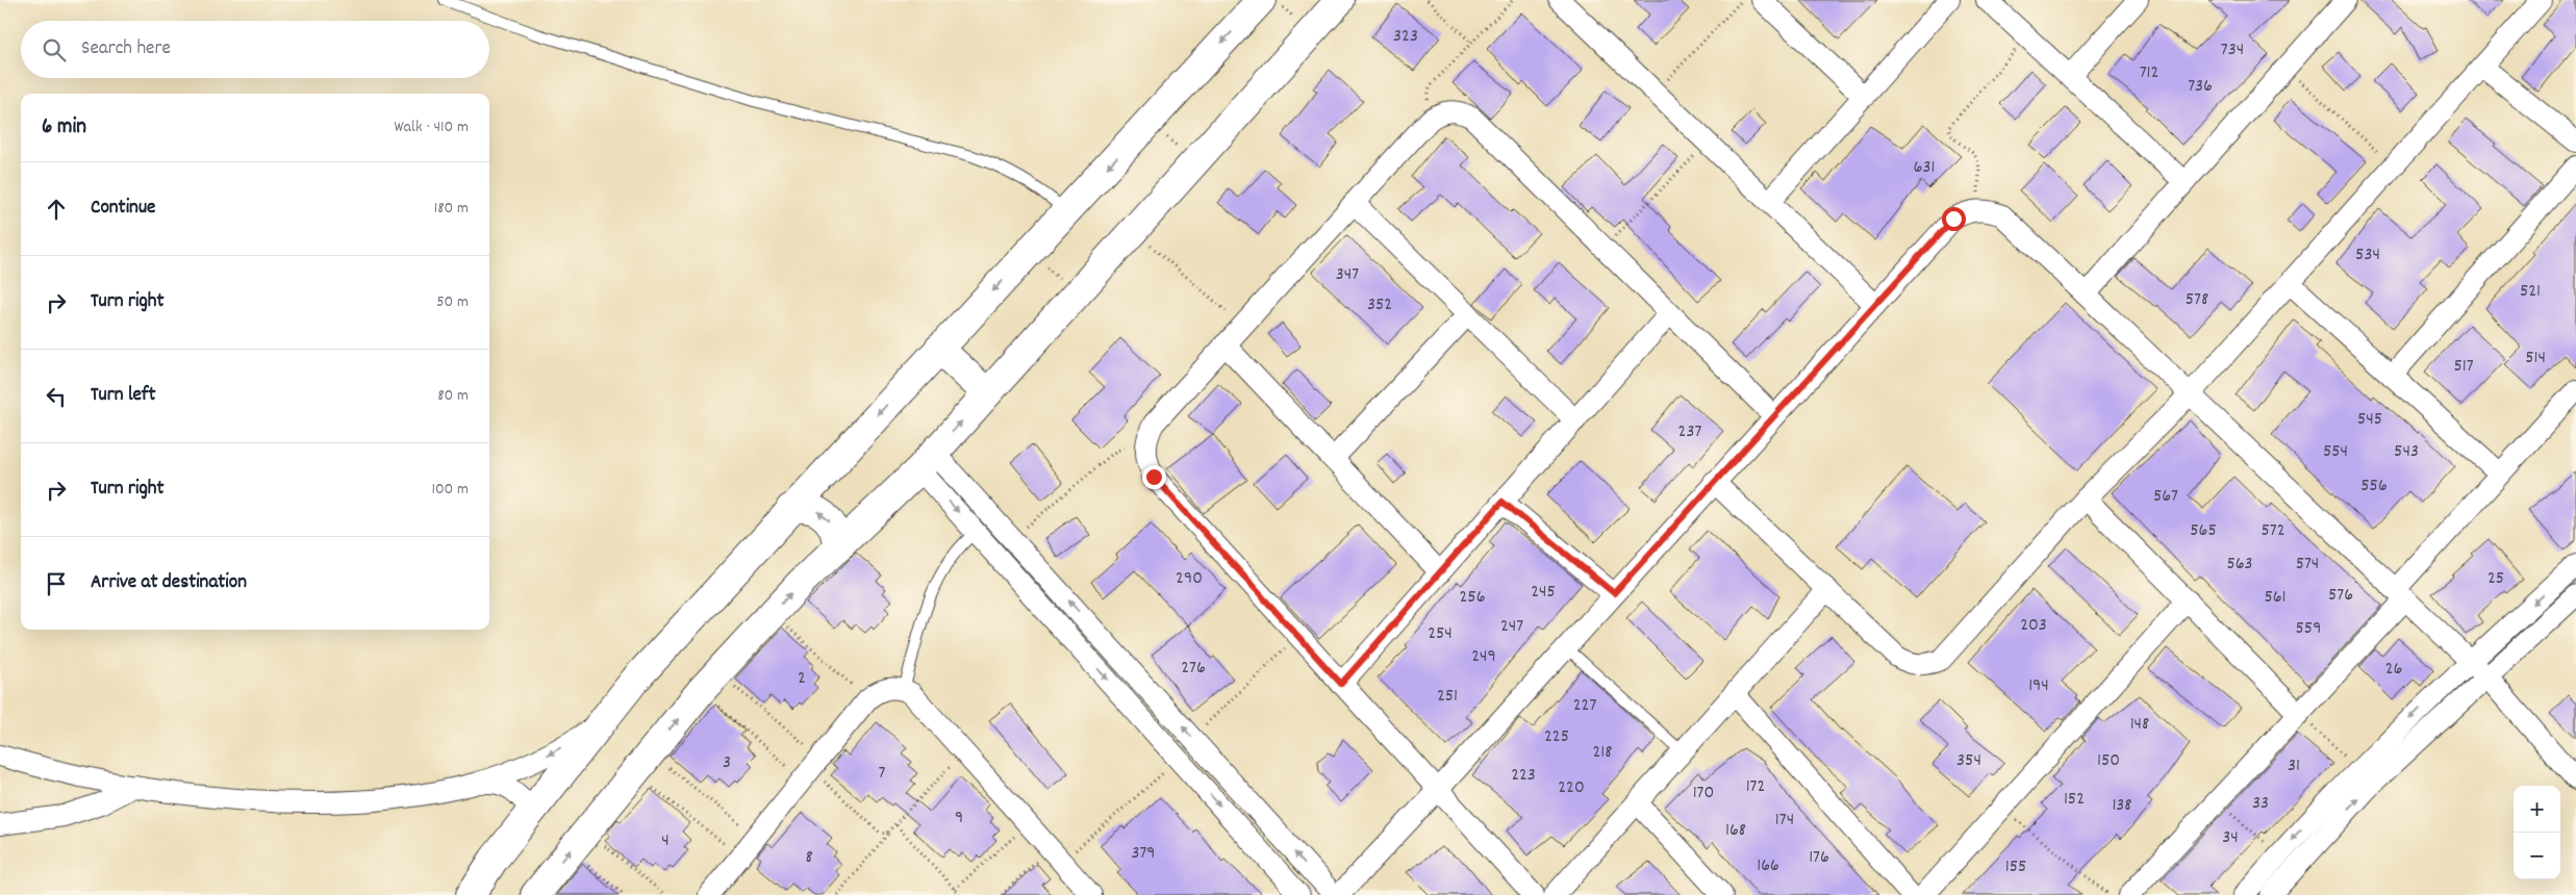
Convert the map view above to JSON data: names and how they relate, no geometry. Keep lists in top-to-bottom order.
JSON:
{
  "house_numbers": [
    "323",
    "734",
    "712",
    "736",
    "631",
    "534",
    "347",
    "521",
    "578",
    "352",
    "514",
    "517",
    "545",
    "237",
    "554",
    "543",
    "556",
    "567",
    "565",
    "572",
    "563",
    "574",
    "290",
    "25",
    "245",
    "576",
    "256",
    "561",
    "203",
    "247",
    "559",
    "254",
    "249",
    "276",
    "26",
    "2",
    "194",
    "251",
    "227",
    "148",
    "225",
    "218",
    "354",
    "150",
    "3",
    "31",
    "7",
    "223",
    "172",
    "220",
    "170",
    "152",
    "33",
    "138",
    "9",
    "174",
    "168",
    "34",
    "4",
    "379",
    "8",
    "176",
    "166",
    "155"
  ],
  "page": {
    "search": "Search here",
    "heading": ["6 min", "Walk · 410 m"],
    "list": [
      ["Continue", "180 m"],
      ["Turn right", "50 m"],
      ["Turn left", "80 m"],
      ["Turn right", "100 m"],
      "Arrive at destination"
    ],
    "map_buttons": ["+", "−"]
  }
}
